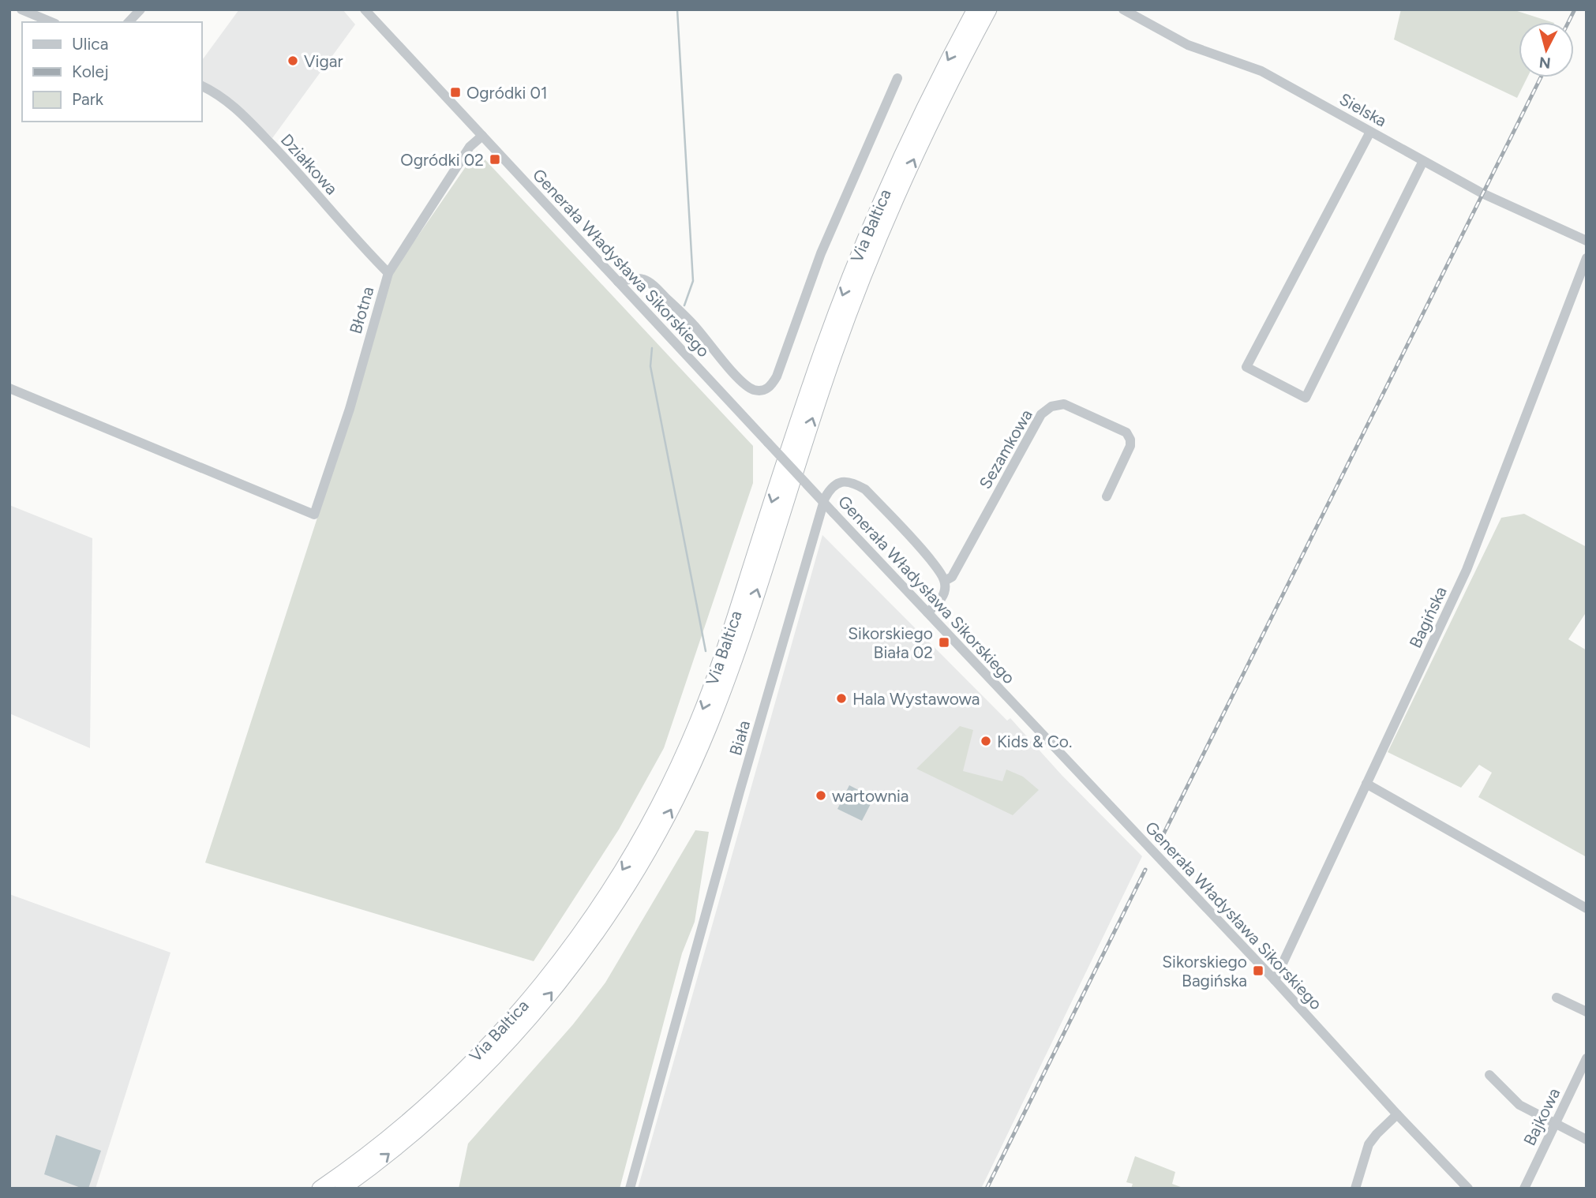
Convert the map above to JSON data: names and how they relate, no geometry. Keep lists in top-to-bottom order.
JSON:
{
  "streets": {
    "highway": ["Via Baltica"],
    "street": [
      "Sielska",
      "Działkowa",
      "Generała Władysława Sikorskiego",
      "Błotna",
      "Sezamkowa",
      "Bagińska",
      "Biała",
      "Bajkowa"
    ]
  },
  "crossings": [
    ["Działkowa", "Błotna"],
    ["Generała Władysława Sikorskiego", "Błotna"],
    ["Generała Władysława Sikorskiego", "Bagińska"],
    ["Sezamkowa", "Biała"]
  ],
  "places": {
    "other": [
      "Vigar",
      "Hala Wystawowa",
      "Kids & Co.",
      "wartownia"
    ],
    "transit": [
      "Ogródki 01",
      "Ogródki 02",
      "Sikorskiego Biała 02",
      "Sikorskiego Bagińska"
    ]
  },
  "legend": ["Ulica", "Kolej", "Park"],
  "north": "bottom"
}
